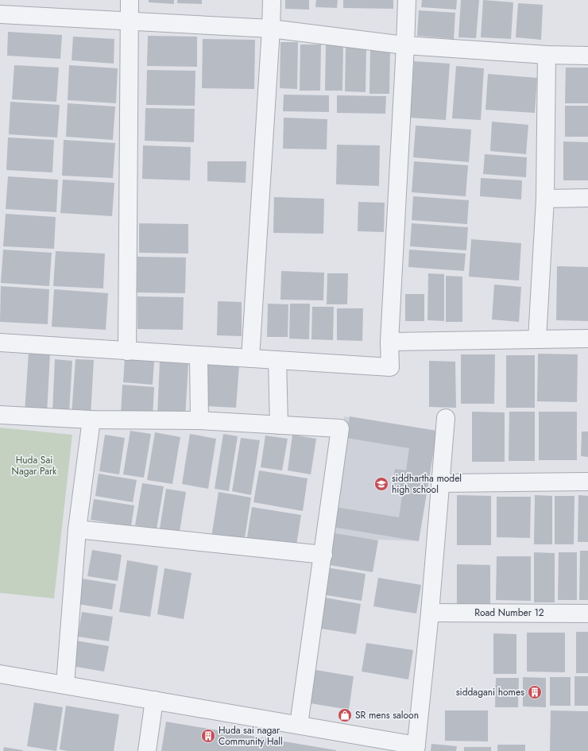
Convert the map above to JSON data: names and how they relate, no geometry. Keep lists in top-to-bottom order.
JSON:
{
  "streets": {
    "street": ["Road Number 12"]
  },
  "parks": ["Huda Sai Nagar Park"],
  "places": {
    "school or university": ["siddhartha model high school"],
    "building": ["siddagani homes", "Huda sai nagar Community Hall"],
    "shop": ["SR mens saloon"]
  }
}
